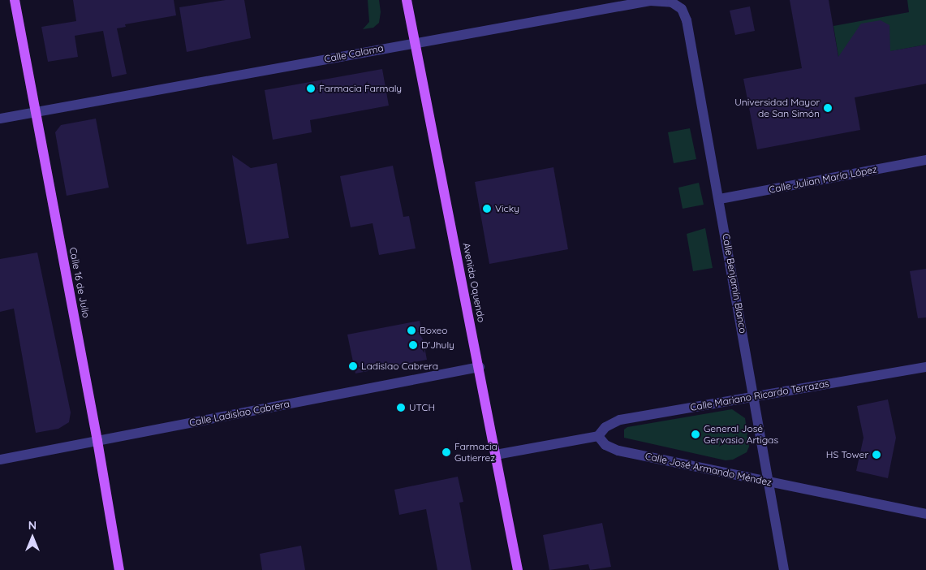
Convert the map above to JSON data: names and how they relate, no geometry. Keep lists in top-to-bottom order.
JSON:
{
  "streets": {
    "main road": ["Calle 16 de Julio", "Avenida Oquendo"],
    "street": [
      "Calle Calama",
      "Calle Julian María López",
      "Calle Benjamín Blanco",
      "Calle Mariano Ricardo Terrazas",
      "Calle Ladislao Cabrera",
      "Calle José Armando Méndez"
    ]
  },
  "crossings": [
    ["Calle Calama", "Calle 16 de Julio"],
    ["Calle Calama", "Avenida Oquendo"],
    ["Calle Calama", "Calle Benjamín Blanco"],
    ["Calle Julian María López", "Calle Benjamín Blanco"],
    ["Calle 16 de Julio", "Calle Ladislao Cabrera"],
    ["Avenida Oquendo", "Calle Ladislao Cabrera"],
    ["Calle Benjamín Blanco", "Calle Mariano Ricardo Terrazas"],
    ["Calle Benjamín Blanco", "Calle José Armando Méndez"],
    ["Calle Mariano Ricardo Terrazas", "Calle José Armando Méndez"]
  ],
  "places": [
    "Farmacia Farmaly",
    "Universidad Mayor de San Simón",
    "Vicky",
    "Boxeo",
    "D'Jhuly",
    "Ladislao Cabrera",
    "UTCH",
    "General José Gervasio Artigas",
    "Farmacia Gutierrez",
    "HS Tower"
  ],
  "north": "top"
}
